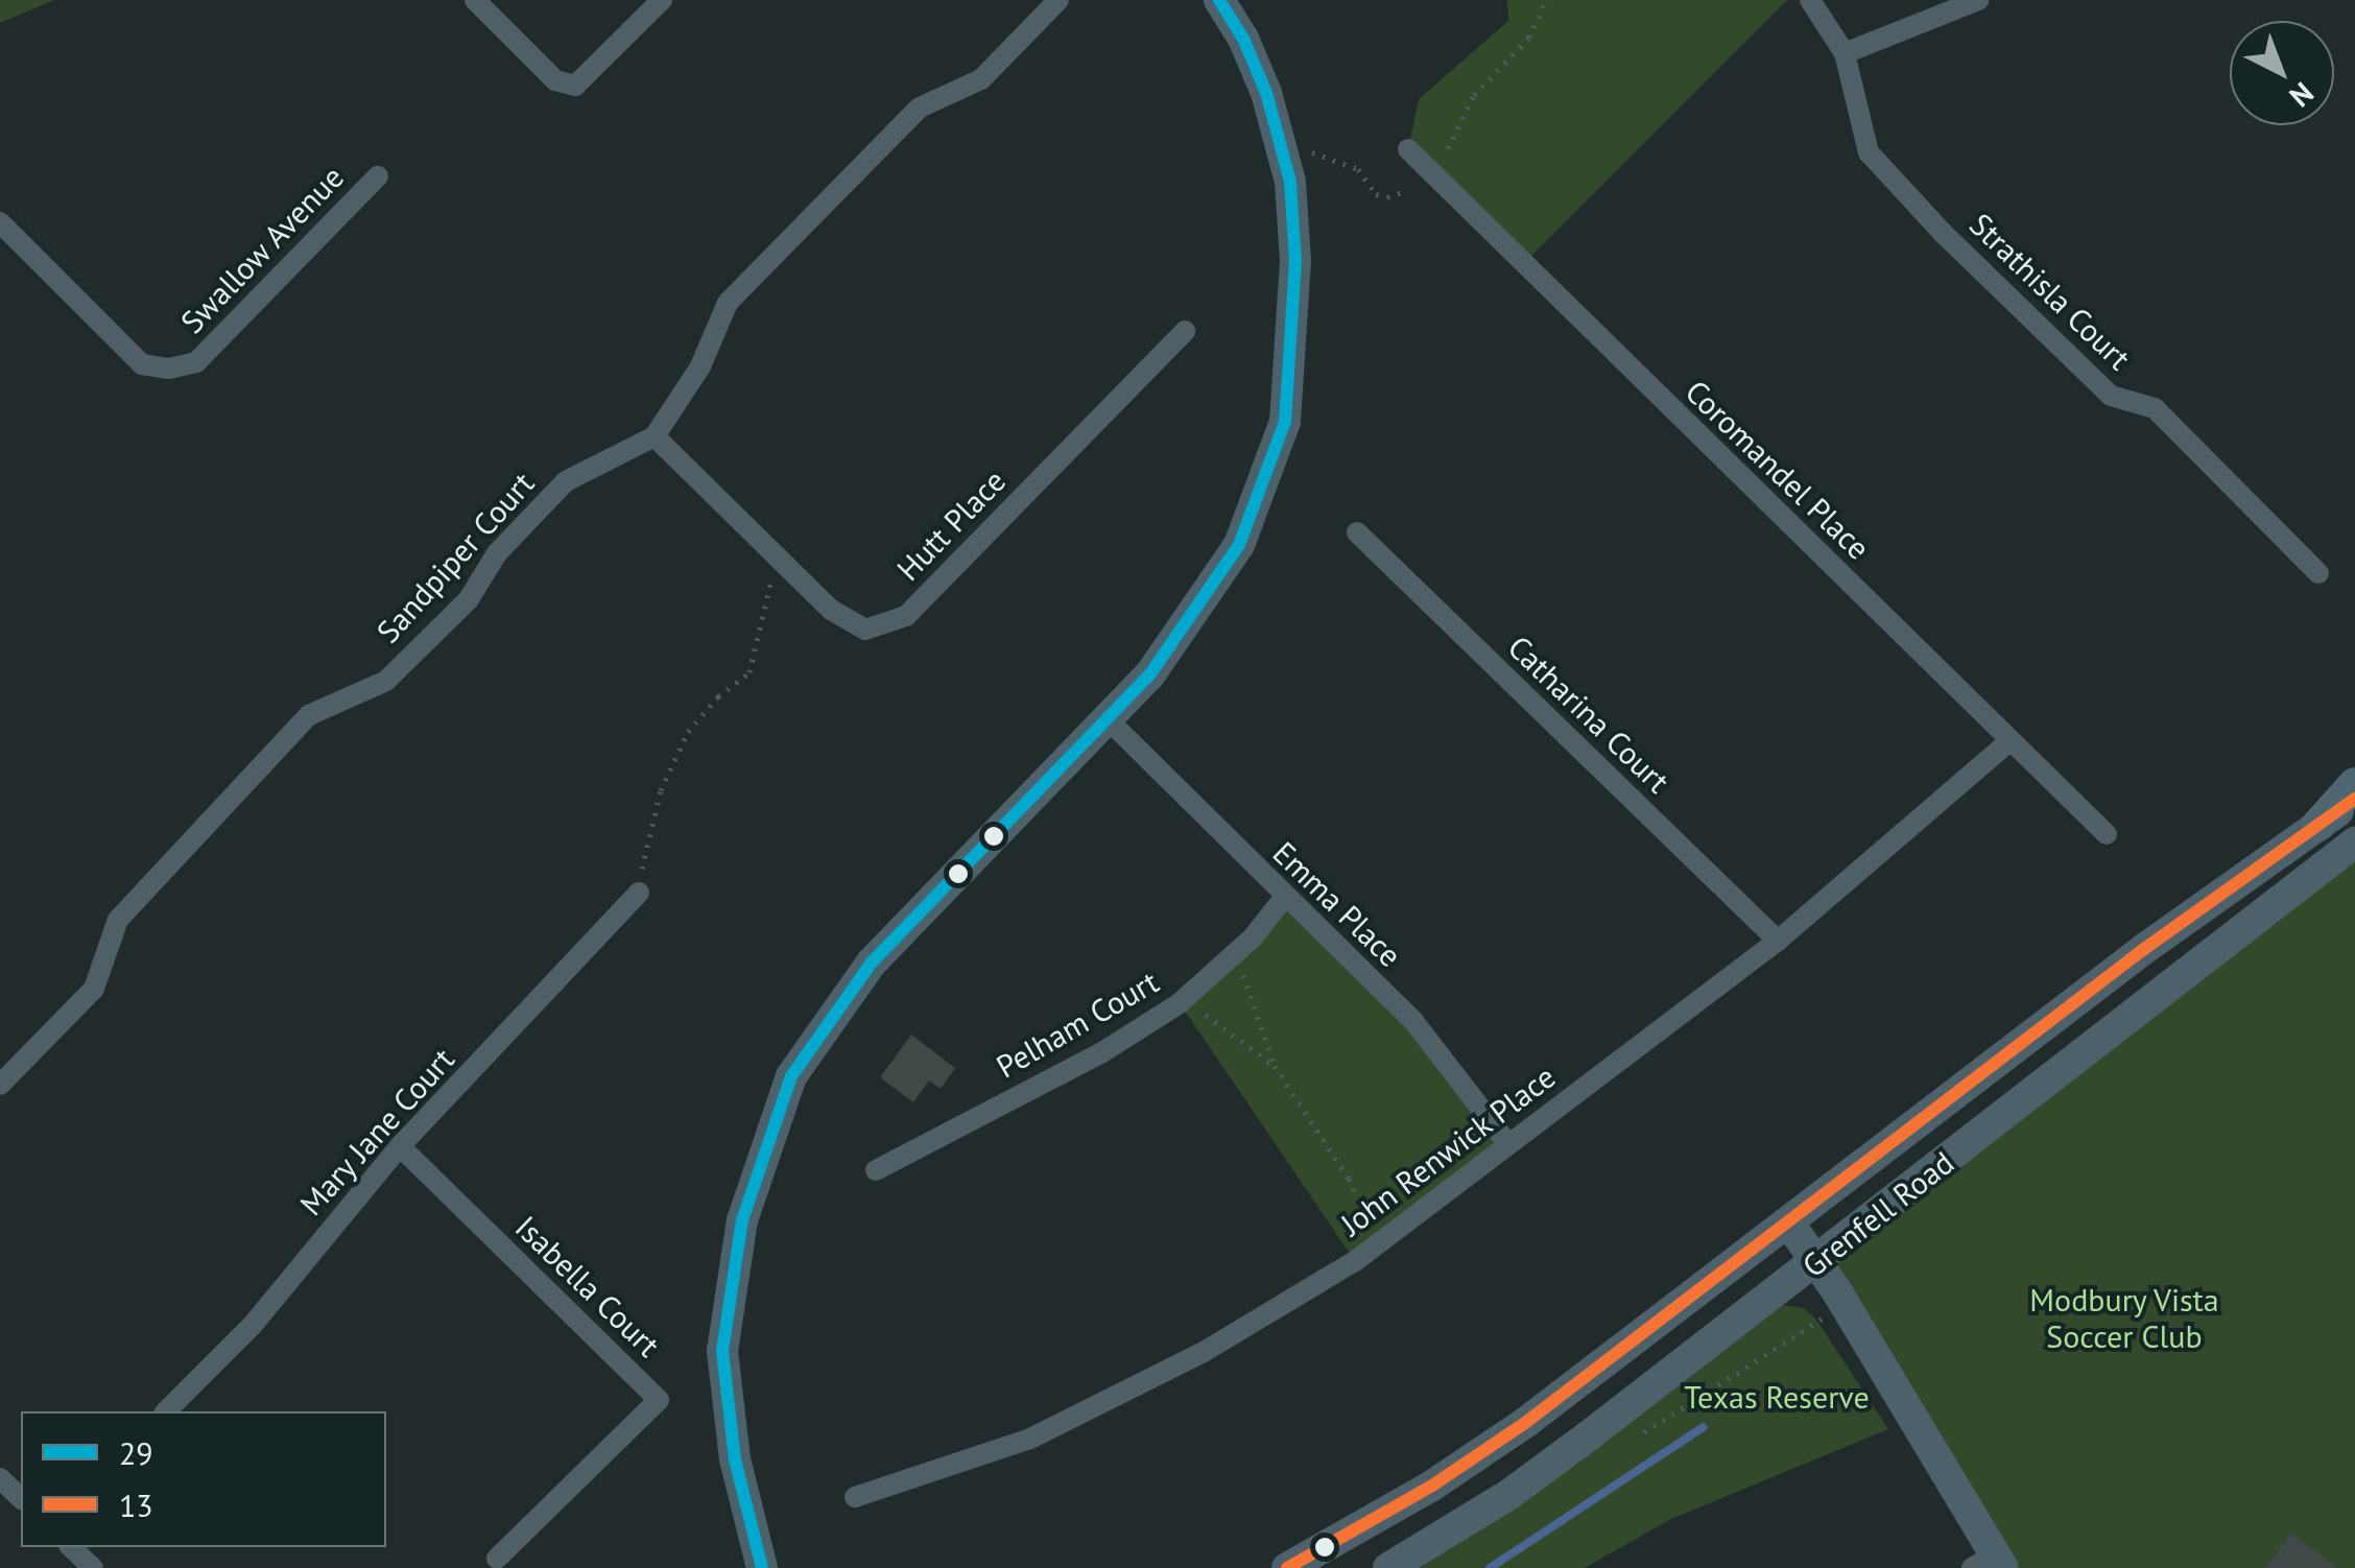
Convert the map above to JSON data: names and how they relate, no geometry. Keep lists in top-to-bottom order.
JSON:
{
  "streets": {
    "main road": ["Grenfell Road"],
    "street": [
      "Swallow Avenue",
      "Strathisla Court",
      "Coromandel Place",
      "Hutt Place",
      "Sandpiper Court",
      "Catharina Court",
      "Emma Place",
      "Pelham Court",
      "Mary Jane Court",
      "John Renwick Place",
      "Isabella Court"
    ]
  },
  "crossings": [
    ["Coromandel Place", "John Renwick Place"],
    ["Hutt Place", "Sandpiper Court"],
    ["Catharina Court", "John Renwick Place"],
    ["Emma Place", "Pelham Court"],
    ["Emma Place", "John Renwick Place"],
    ["Mary Jane Court", "Isabella Court"]
  ],
  "parks": ["Modbury Vista Soccer Club", "Texas Reserve"],
  "lines": ["transit line 29", "transit line 13"],
  "legend": ["29", "13"],
  "north": "bottom right"
}
